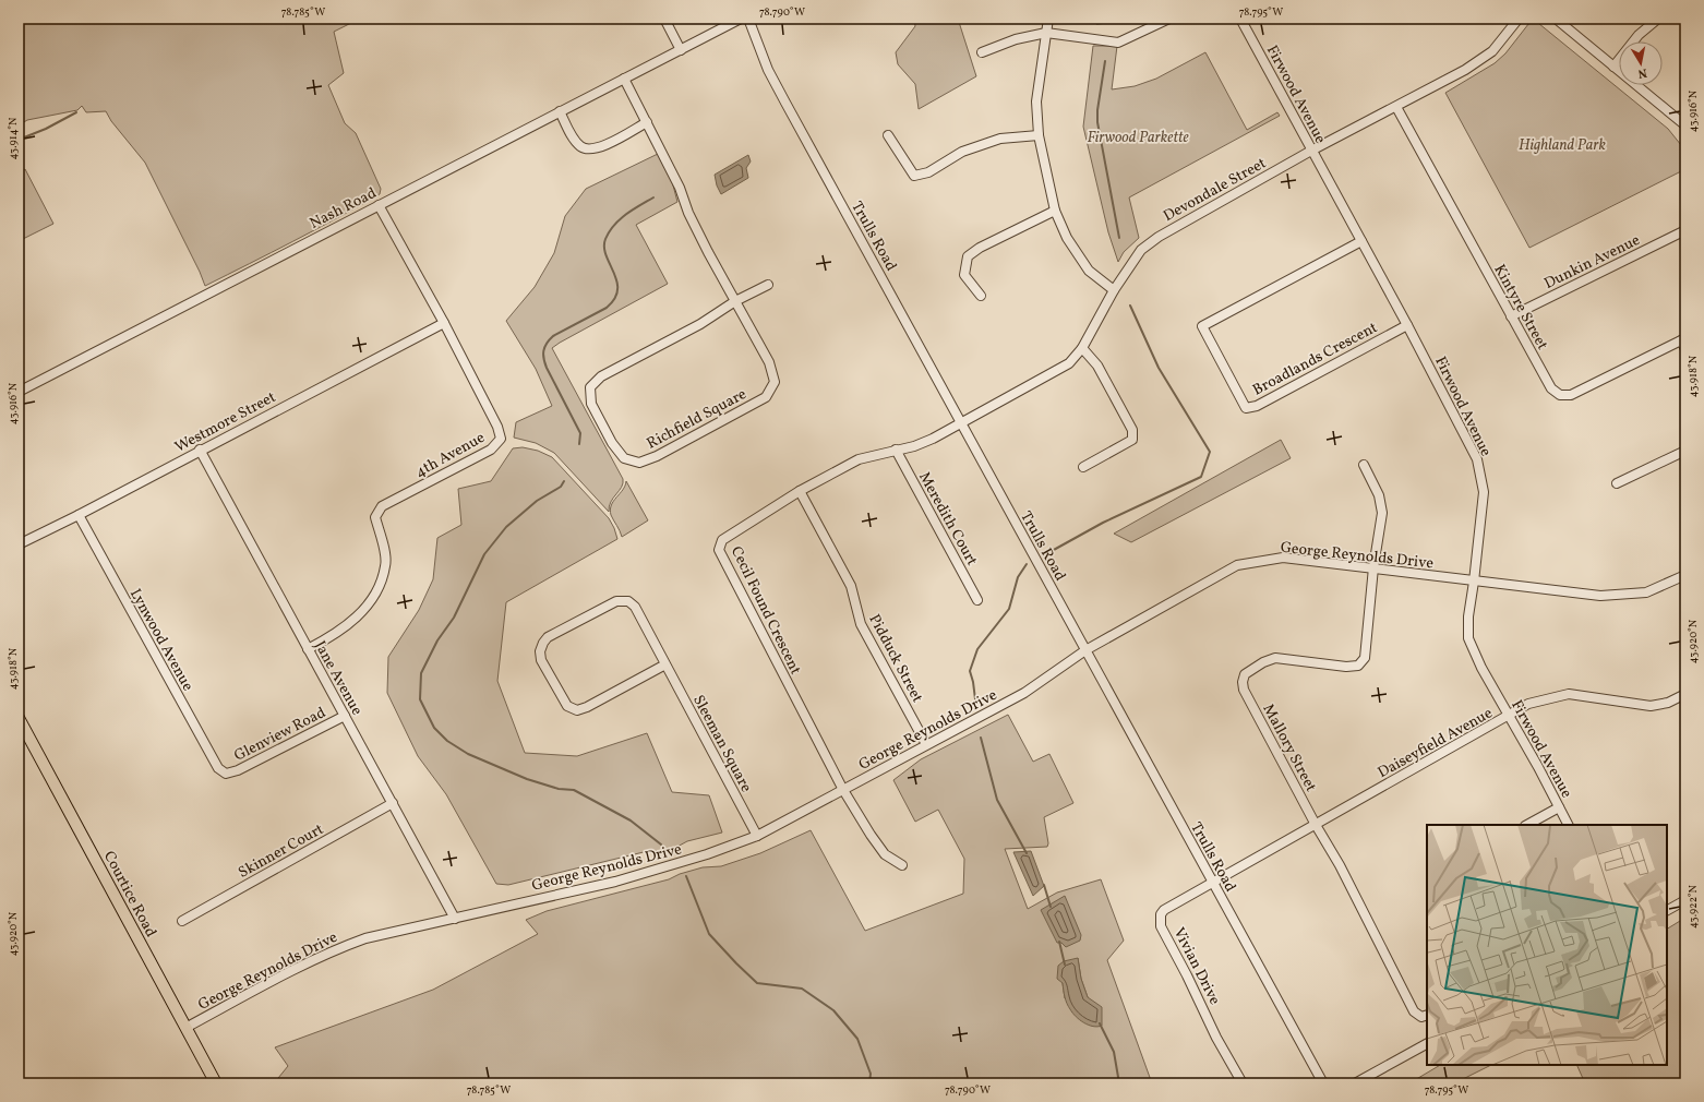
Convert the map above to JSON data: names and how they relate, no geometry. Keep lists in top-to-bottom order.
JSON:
{
  "streets": {
    "main road": ["Courtice Road"],
    "street": [
      "Firwood Avenue",
      "Devondale Street",
      "Nash Road",
      "Trulls Road",
      "Dunkin Avenue",
      "Kintyre Street",
      "Broadlands Crescent",
      "Richfield Square",
      "Westmore Street",
      "4th Avenue",
      "Meredith Court",
      "George Reynolds Drive",
      "Cecil Found Crescent",
      "Lynwood Avenue",
      "Pidduck Street",
      "Jane Avenue",
      "Glenview Road",
      "Daiseyfield Avenue",
      "Sleeman Square",
      "Mallory Street",
      "Skinner Court",
      "Vivian Drive"
    ]
  },
  "crossings": [
    ["Firwood Avenue", "Devondale Street"],
    ["Firwood Avenue", "Broadlands Crescent"],
    ["Firwood Avenue", "George Reynolds Drive"],
    ["Firwood Avenue", "Daiseyfield Avenue"],
    ["Devondale Street", "Trulls Road"],
    ["Devondale Street", "Kintyre Street"],
    ["Devondale Street", "Cecil Found Crescent"],
    ["Nash Road", "Richfield Square"],
    ["Nash Road", "4th Avenue"],
    ["Trulls Road", "George Reynolds Drive"],
    ["Trulls Road", "Cecil Found Crescent"],
    ["Trulls Road", "Daiseyfield Avenue"],
    ["Trulls Road", "Vivian Drive"],
    ["Dunkin Avenue", "Kintyre Street"],
    ["Westmore Street", "4th Avenue"],
    ["Westmore Street", "Lynwood Avenue"],
    ["Westmore Street", "Jane Avenue"],
    ["4th Avenue", "Jane Avenue"],
    ["Meredith Court", "Cecil Found Crescent"],
    ["George Reynolds Drive", "Cecil Found Crescent"],
    ["George Reynolds Drive", "Pidduck Street"],
    ["George Reynolds Drive", "Jane Avenue"],
    ["George Reynolds Drive", "Sleeman Square"],
    ["George Reynolds Drive", "Mallory Street"],
    ["George Reynolds Drive", "Courtice Road"],
    ["Cecil Found Crescent", "Pidduck Street"],
    ["Lynwood Avenue", "Glenview Road"],
    ["Jane Avenue", "Glenview Road"],
    ["Jane Avenue", "Skinner Court"],
    ["Daiseyfield Avenue", "Mallory Street"],
    ["Daiseyfield Avenue", "Vivian Drive"]
  ],
  "parks": ["Firwood Parkette", "Highland Park"],
  "north": "bottom",
  "coordinates": [
    "78.785°W",
    "78.790°W",
    "78.795°W",
    "43.916°N",
    "43.914°N",
    "43.918°N",
    "43.920°N",
    "43.922°N"
  ]
}
